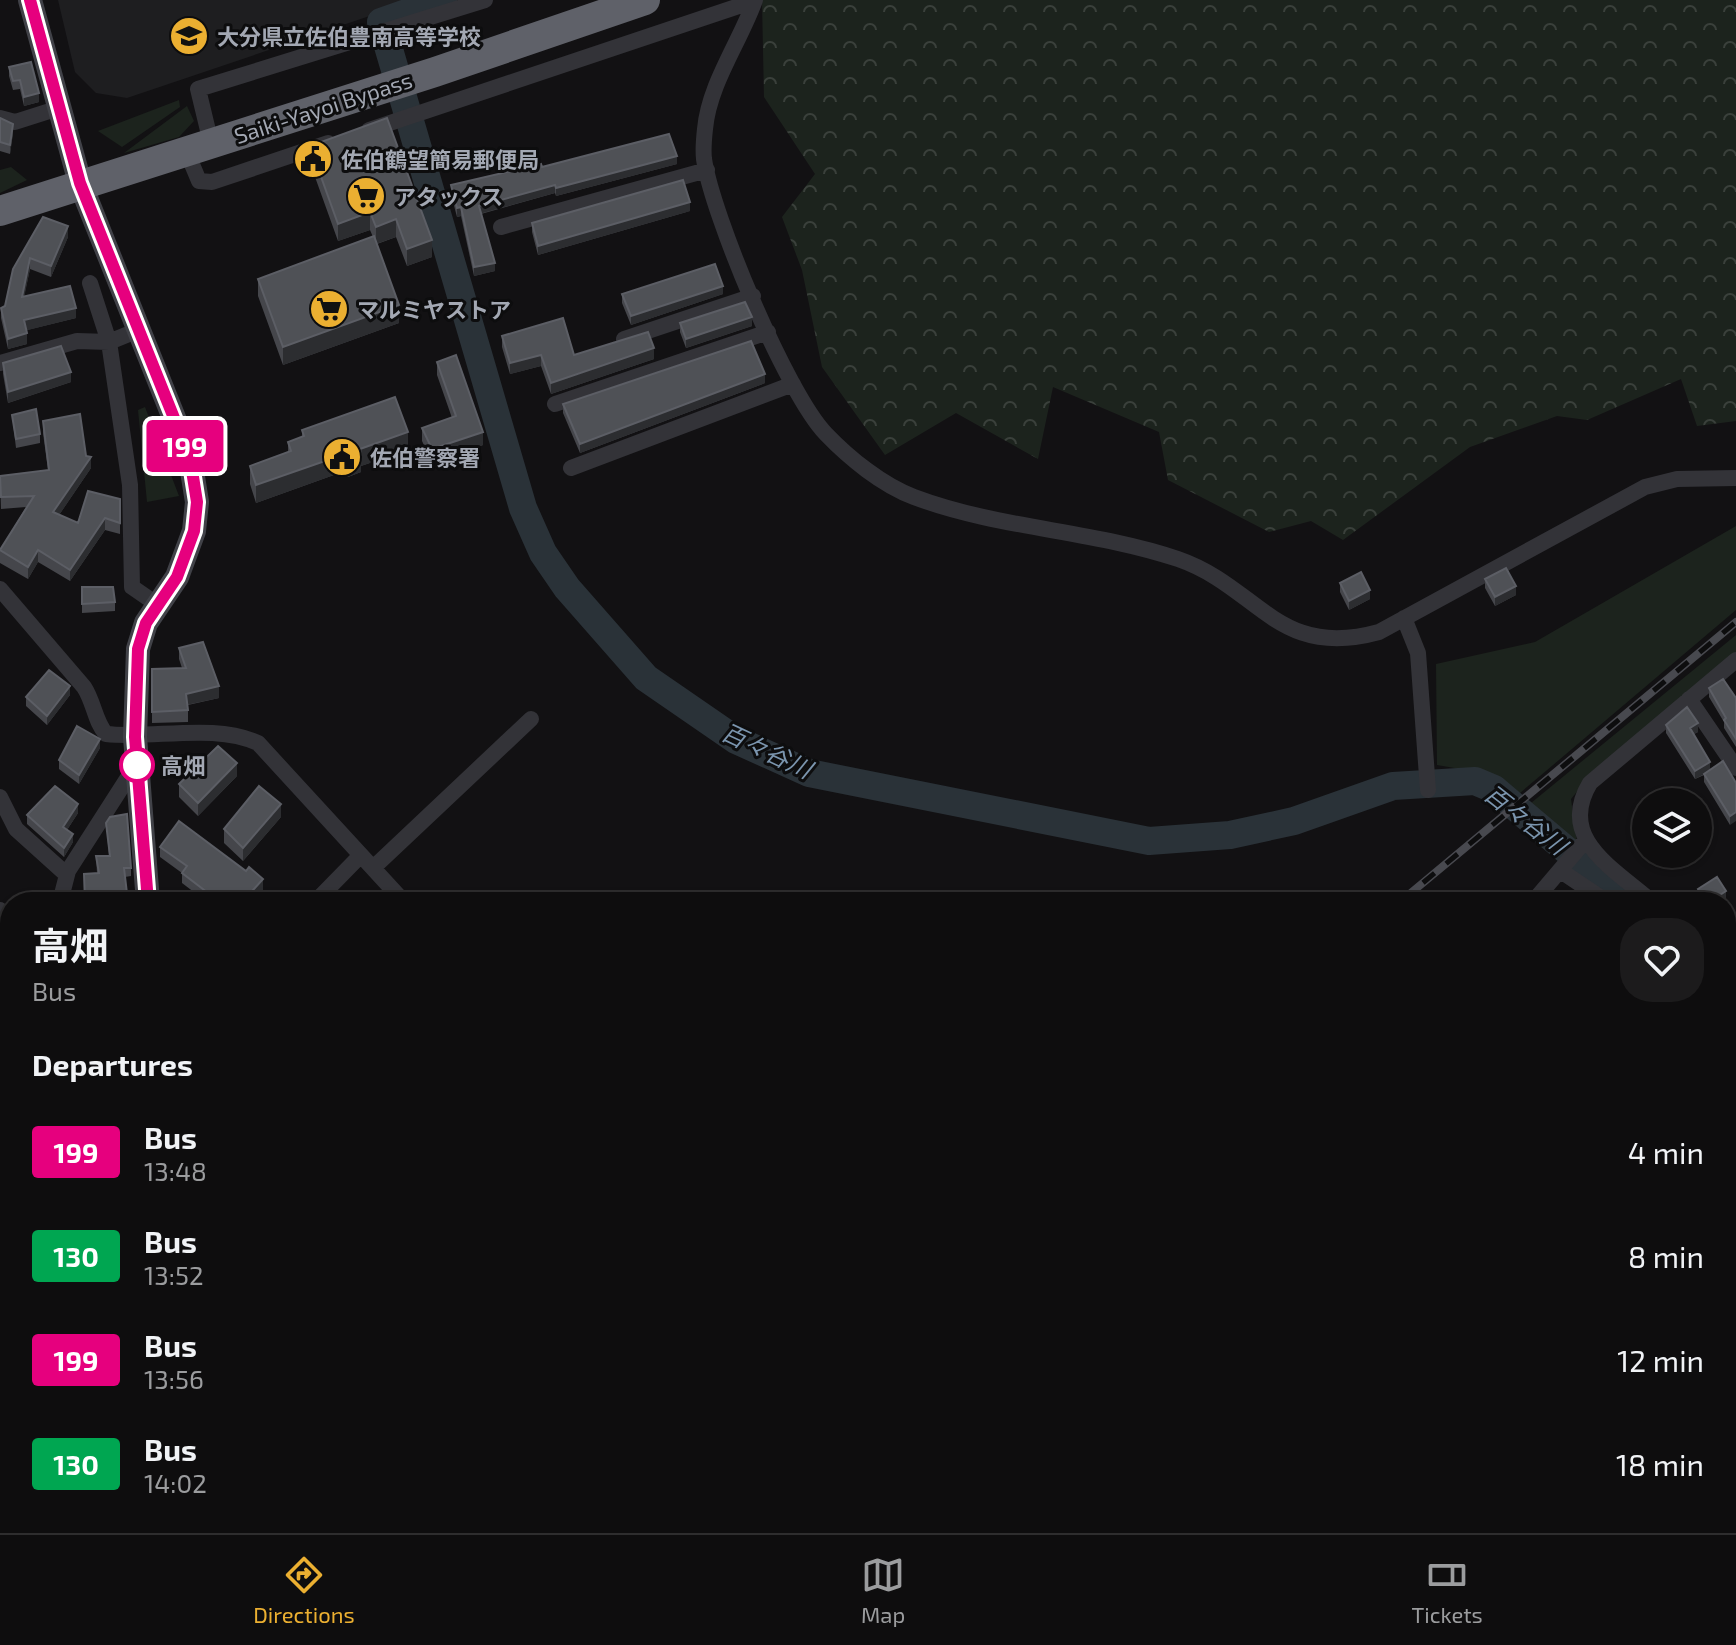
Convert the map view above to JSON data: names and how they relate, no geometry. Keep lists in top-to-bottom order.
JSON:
{
  "streets": {
    "highway": ["Saiki-Yayoi Bypass"]
  },
  "water": ["百々谷川"],
  "places": {
    "school or university": ["大分県立佐伯豊南高等学校"],
    "public building": ["佐伯鶴望簡易郵便局", "佐伯警察署"],
    "supermarket": ["アタックス", "マルミヤストア"],
    "other": ["高畑"]
  },
  "lines": ["bus line 199"],
  "page": {
    "on_map": "199",
    "heading": [
      ["高畑", "Bus"],
      "Departures"
    ],
    "list": [
      {
        "mark": "199",
        "name": "Bus",
        "note": "13:48",
        "value": "4 min"
      },
      {
        "mark": "130",
        "name": "Bus",
        "note": "13:52",
        "value": "8 min"
      },
      {
        "mark": "199",
        "name": "Bus",
        "note": "13:56",
        "value": "12 min"
      },
      {
        "mark": "130",
        "name": "Bus",
        "note": "14:02",
        "value": "18 min"
      }
    ],
    "tabs": ["Directions", "Map", "Tickets"]
  }
}
